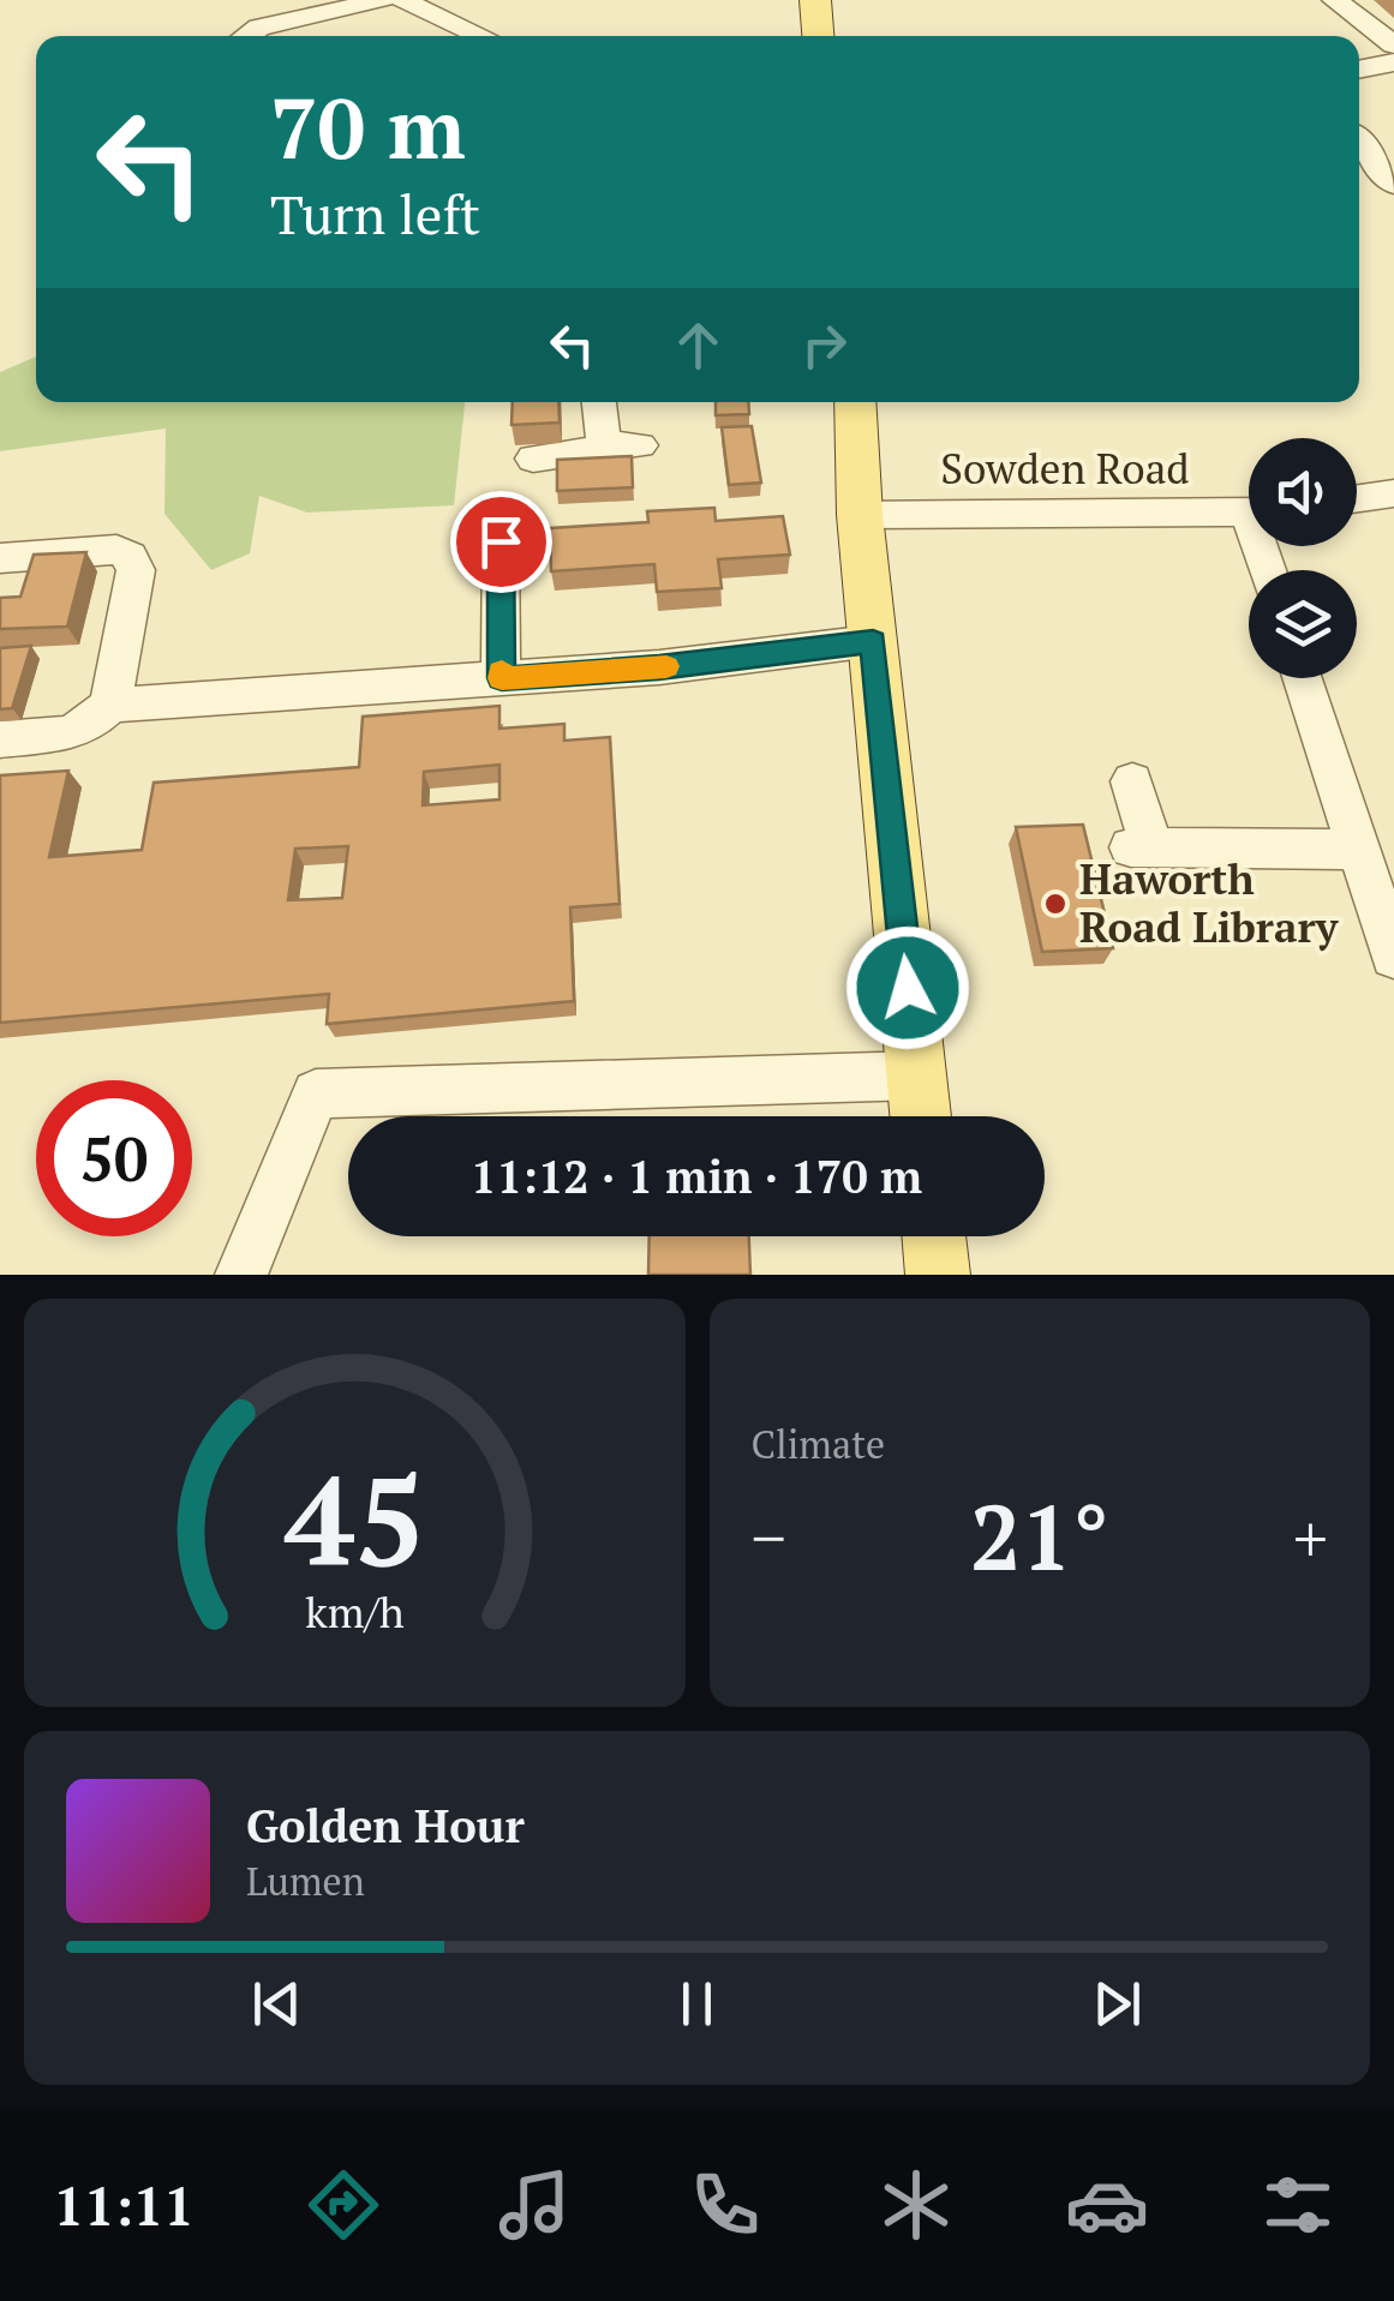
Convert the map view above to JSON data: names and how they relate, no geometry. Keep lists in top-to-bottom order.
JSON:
{
  "streets": {
    "street": ["Sowden Road"]
  },
  "places": ["Haworth Road Library"],
  "page": {
    "turn": ["70 m", "Turn left"],
    "limit": "50",
    "trip": "11:12 · 1 min · 170 m",
    "tile": "Climate",
    "heat": ["−", "21°", "+"],
    "song": ["Golden Hour", "Lumen"],
    "tabs": "11:11",
    "gauge": ["45", "km/h"]
  }
}
